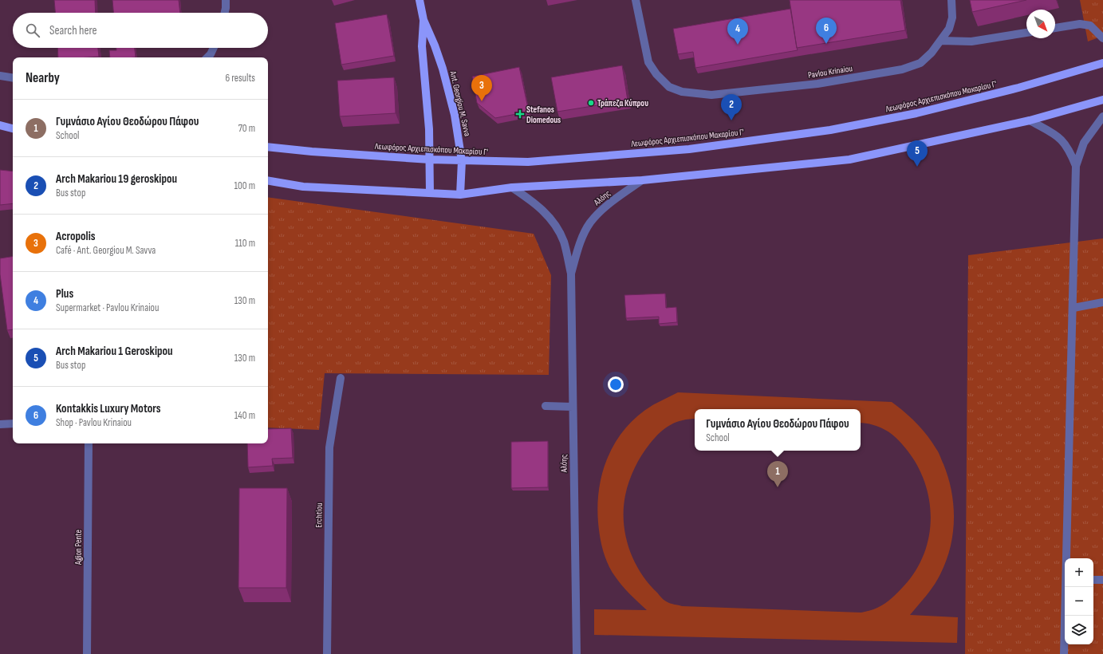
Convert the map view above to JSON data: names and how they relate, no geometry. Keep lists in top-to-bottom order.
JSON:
{
  "streets": {
    "main road": ["Λεωφόρος Αρχιεπισκόπου Μακαρίου Γ'", "Ant. Georgiou M. Savva"],
    "street": [
      "Pavlou Krinaiou",
      "Αλόης",
      "Erchtiou",
      "Agion Pente"
    ]
  },
  "crossings": [
    ["Λεωφόρος Αρχιεπισκόπου Μακαρίου Γ'", "Ant. Georgiou M. Savva"]
  ],
  "places": {
    "other": ["Τράπεζα Κύπρου"],
    "health": ["Stefanos Diomedous"]
  },
  "north": "bottom right",
  "page": {
    "search": "Search here",
    "pins": [
      "6",
      "4",
      "3",
      "2",
      "5",
      "1"
    ],
    "heading": ["Nearby", "6 results"],
    "list": [
      {
        "mark": "1",
        "name": "Γυμνάσιο Αγίου Θεοδώρου Πάφου",
        "note": "School",
        "value": "70 m"
      },
      {
        "mark": "2",
        "name": "Arch Makariou 19 geroskipou",
        "note": "Bus stop",
        "value": "100 m"
      },
      {
        "mark": "3",
        "name": "Acropolis",
        "note": "Café · Ant. Georgiou M. Savva",
        "value": "110 m"
      },
      {
        "mark": "4",
        "name": "Plus",
        "note": "Supermarket · Pavlou Krinaiou",
        "value": "130 m"
      },
      {
        "mark": "5",
        "name": "Arch Makariou 1 Geroskipou",
        "note": "Bus stop",
        "value": "130 m"
      },
      {
        "mark": "6",
        "name": "Kontakkis Luxury Motors",
        "note": "Shop · Pavlou Krinaiou",
        "value": "140 m"
      }
    ],
    "popup": ["Γυμνάσιο Αγίου Θεοδώρου Πάφου", "School"],
    "map_buttons": ["+", "−"]
  }
}
